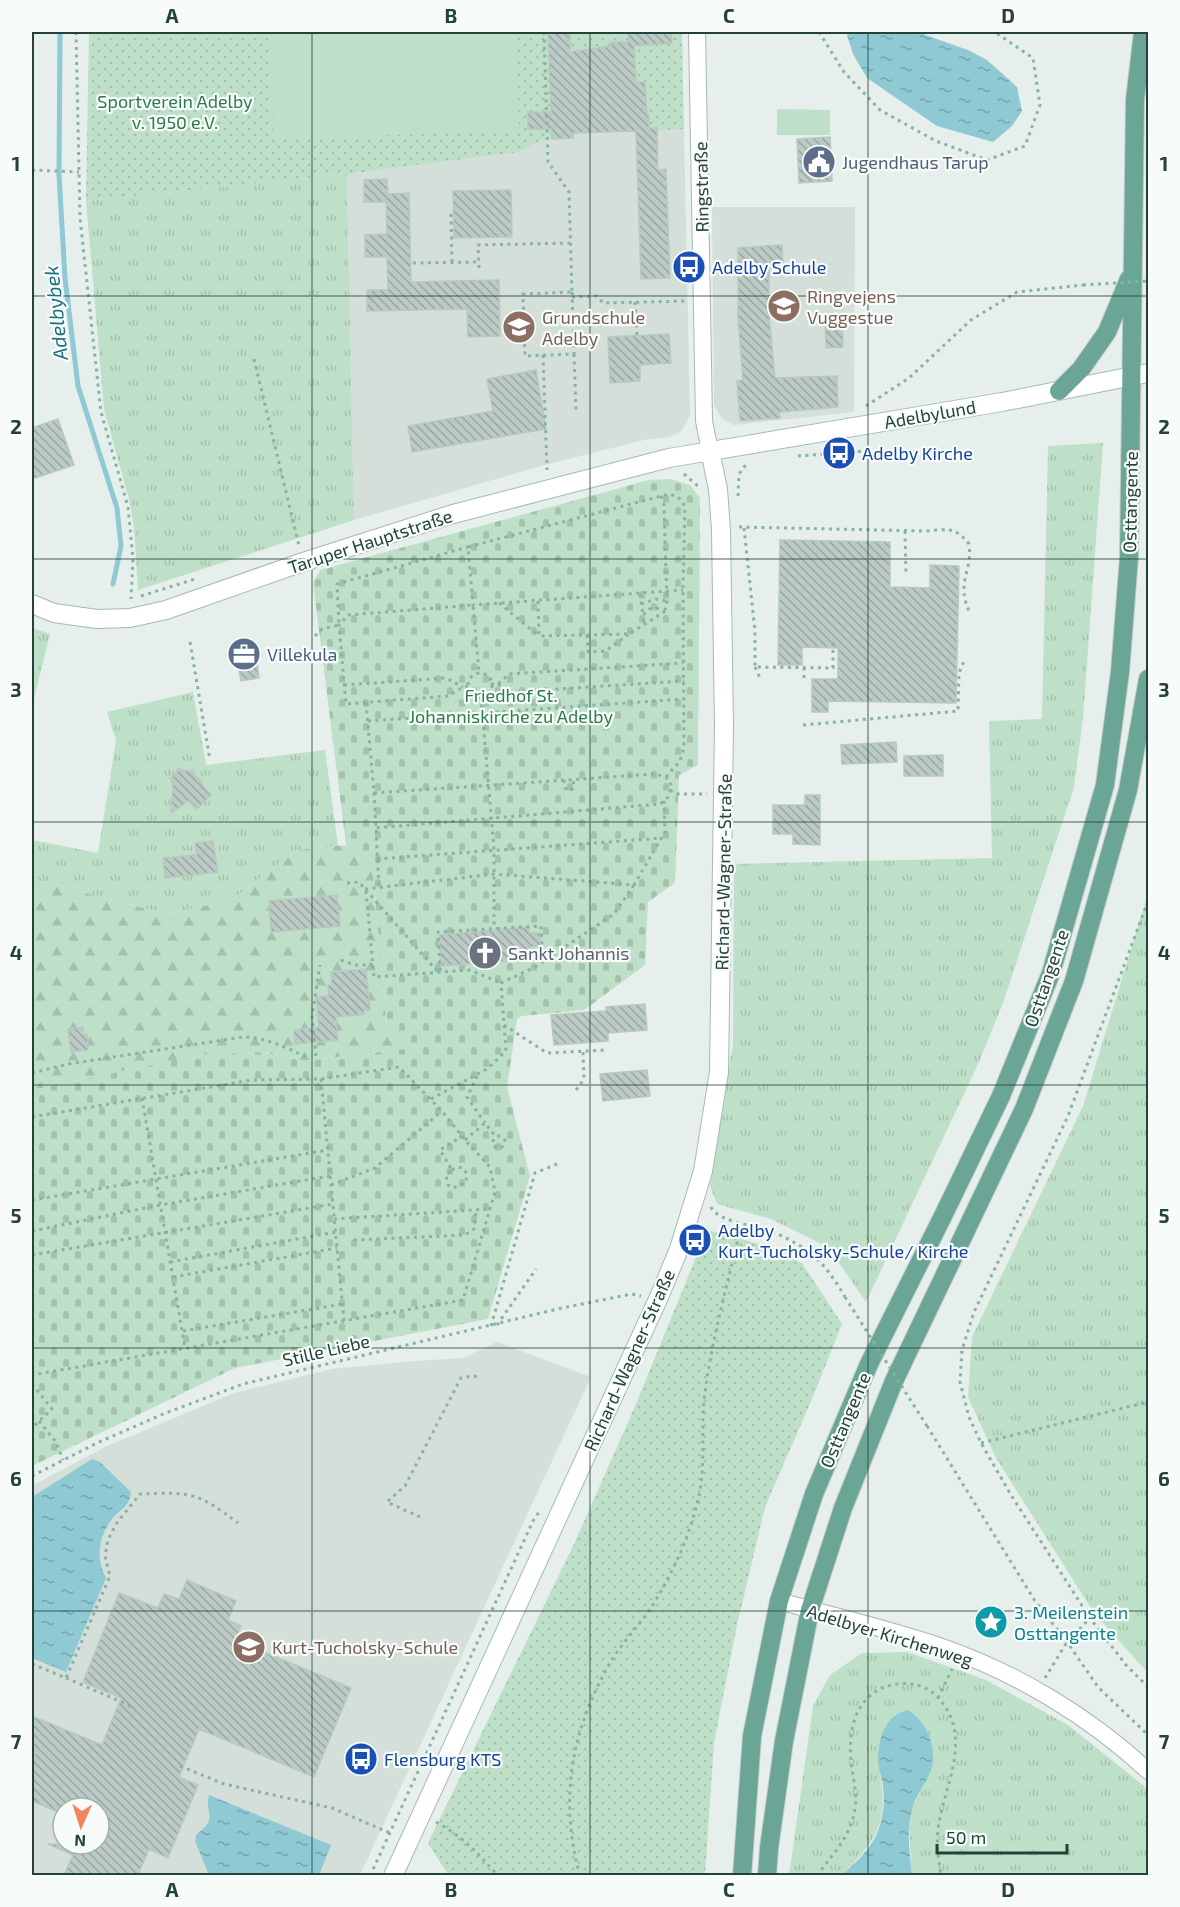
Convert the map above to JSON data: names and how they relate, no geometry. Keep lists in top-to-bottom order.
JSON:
{
  "streets": {
    "main road": ["Osttangente"],
    "street": [
      "Ringstraße",
      "Adelbylund",
      "Taruper Hauptstraße",
      "Richard-Wagner-Straße",
      "Adelbyer Kirchenweg"
    ],
    "path": ["Stille Liebe"]
  },
  "crossings": [
    ["Ringstraße", "Adelbylund"],
    ["Ringstraße", "Taruper Hauptstraße"],
    ["Ringstraße", "Richard-Wagner-Straße"],
    ["Adelbylund", "Osttangente"],
    ["Adelbylund", "Taruper Hauptstraße"],
    ["Adelbylund", "Richard-Wagner-Straße"],
    ["Osttangente", "Adelbyer Kirchenweg"],
    ["Taruper Hauptstraße", "Richard-Wagner-Straße"]
  ],
  "water": ["Adelbybek"],
  "parks": ["Sportverein Adelby v. 1950 e.V.", "Friedhof St. Johanniskirche zu Adelby"],
  "places": {
    "public building": ["Jugendhaus Tarup"],
    "bus stop": [
      "Adelby Schule",
      "Adelby Kirche",
      "Adelby Kurt-Tucholsky-Schule/ Kirche",
      "Flensburg KTS"
    ],
    "school or university": ["Ringvejens Vuggestue", "Grundschule Adelby", "Kurt-Tucholsky-Schule"],
    "office": ["Villekula"],
    "church": ["Sankt Johannis"],
    "place": ["3. Meilenstein Osttangente"]
  },
  "scale_bar": "50 m",
  "north": "bottom",
  "grid": {
    "columns": [
      "A",
      "B",
      "C",
      "D"
    ],
    "rows": [
      "1",
      "2",
      "3",
      "4",
      "5",
      "6",
      "7"
    ]
  }
}
